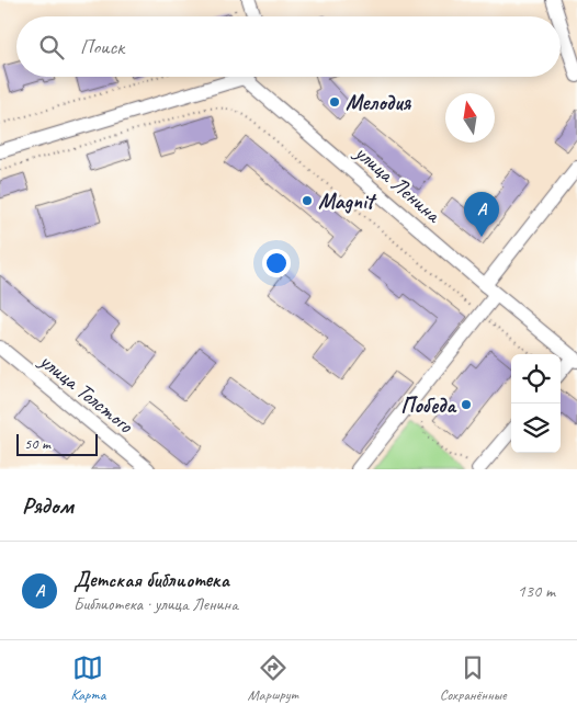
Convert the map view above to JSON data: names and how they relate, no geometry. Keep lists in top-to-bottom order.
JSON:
{
  "streets": {
    "street": ["улица Ленина", "улица Толстого"]
  },
  "places": ["Мелодия", "Magnit", "Победа"],
  "scale_bar": "50 m",
  "north": "top",
  "page": {
    "search": "Поиск",
    "pins": "A",
    "scale": "50 m",
    "heading": "Рядом",
    "list": [
      {
        "mark": "A",
        "name": "Детская библиотека",
        "note": "Библиотека · улица Ленина",
        "value": "130 m"
      }
    ],
    "nav": ["Карта", "Маршрут", "Сохранённые"]
  }
}
